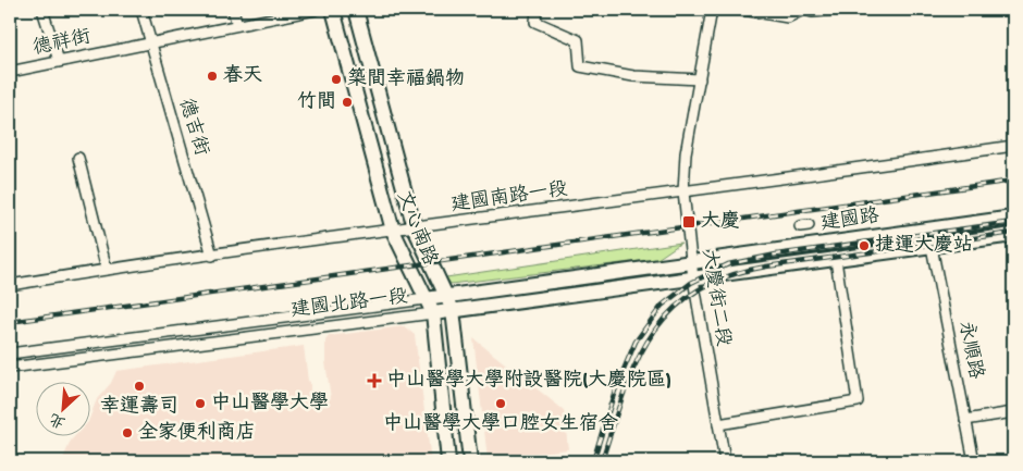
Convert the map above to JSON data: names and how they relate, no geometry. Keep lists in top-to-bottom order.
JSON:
{
  "streets": {
    "main road": ["建國路", "文心南路", "建國北路一段"],
    "street": [
      "德祥街",
      "德吉街",
      "建國南路一段",
      "大慶街二段",
      "永順路"
    ]
  },
  "crossings": [
    ["德祥街", "德吉街"],
    ["德吉街", "建國南路一段"],
    ["建國南路一段", "文心南路"],
    ["建國南路一段", "大慶街二段"],
    ["建國路", "大慶街二段"],
    ["建國路", "建國北路一段"],
    ["建國路", "永順路"],
    ["文心南路", "建國北路一段"],
    ["大慶街二段", "建國北路一段"]
  ],
  "places": {
    "other": [
      "春天",
      "築間幸福鍋物",
      "竹間",
      "捷運大慶站",
      "幸運壽司",
      "中山醫學大學",
      "中山醫學大學口腔女生宿舍",
      "全家便利商店"
    ],
    "transit": ["大慶"],
    "health": ["中山醫學大學附設醫院(大慶院區)"]
  },
  "north": "bottom left"
}
